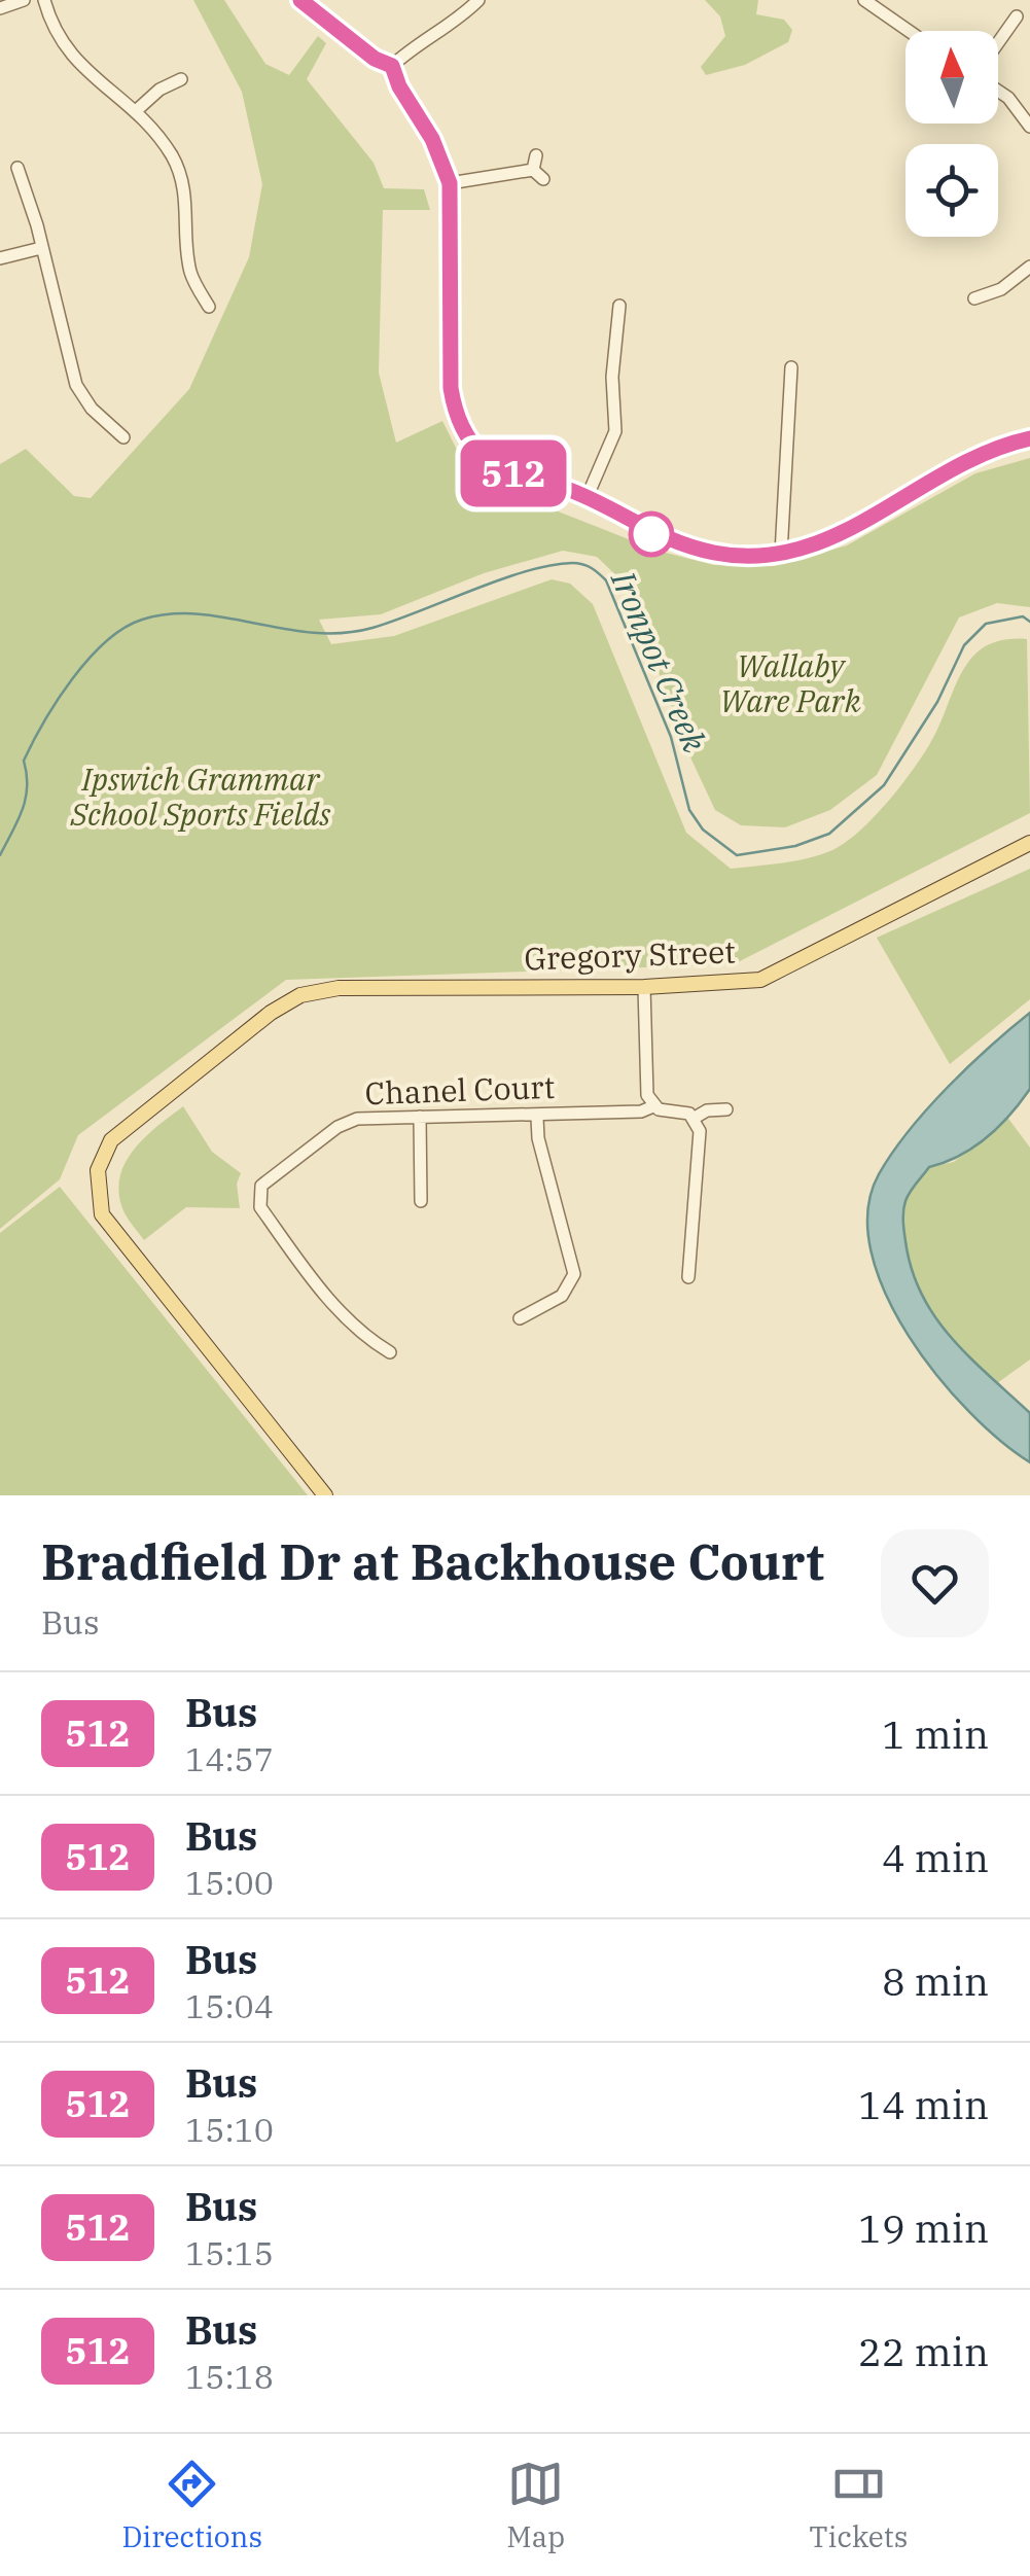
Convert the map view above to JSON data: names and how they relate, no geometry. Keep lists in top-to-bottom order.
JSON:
{
  "streets": {
    "main road": ["Gregory Street"],
    "street": ["Chanel Court"]
  },
  "water": ["Ironpot Creek"],
  "parks": ["Wallaby Ware Park", "Ipswich Grammar School Sports Fields"],
  "lines": ["bus line 512"],
  "north": "top",
  "page": {
    "on_map": "512",
    "heading": ["Bradfield Dr at Backhouse Court", "Bus"],
    "list": [
      {
        "mark": "512",
        "name": "Bus",
        "note": "14:57",
        "value": "1 min"
      },
      {
        "mark": "512",
        "name": "Bus",
        "note": "15:00",
        "value": "4 min"
      },
      {
        "mark": "512",
        "name": "Bus",
        "note": "15:04",
        "value": "8 min"
      },
      {
        "mark": "512",
        "name": "Bus",
        "note": "15:10",
        "value": "14 min"
      },
      {
        "mark": "512",
        "name": "Bus",
        "note": "15:15",
        "value": "19 min"
      },
      {
        "mark": "512",
        "name": "Bus",
        "note": "15:18",
        "value": "22 min"
      }
    ],
    "tabs": ["Directions", "Map", "Tickets"]
  }
}
